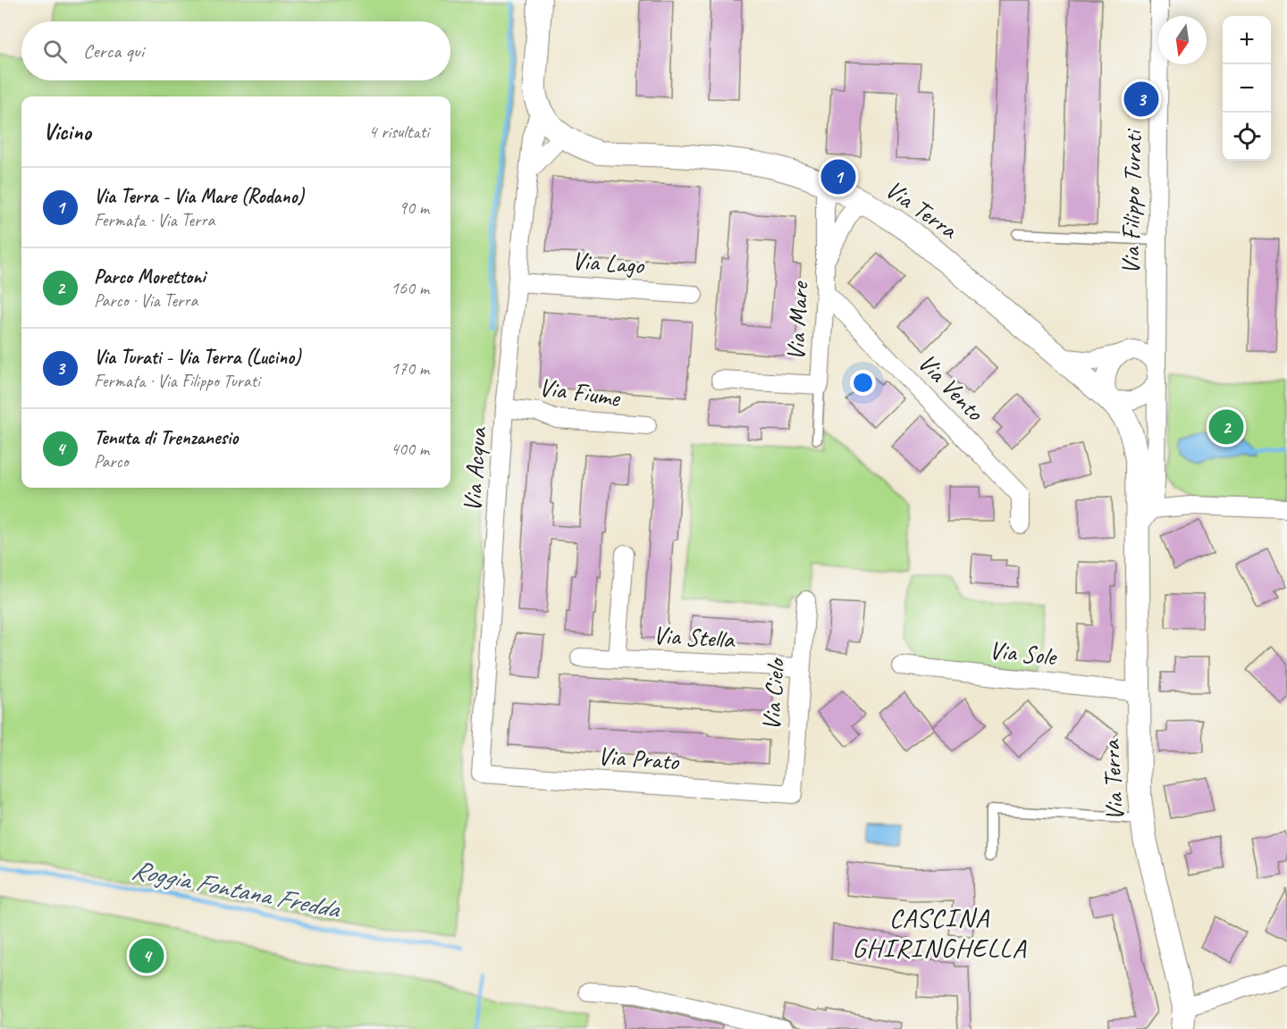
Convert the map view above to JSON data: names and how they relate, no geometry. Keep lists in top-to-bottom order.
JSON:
{
  "streets": {
    "street": [
      "Via Filippo Turati",
      "Via Terra",
      "Via Lago",
      "Via Mare",
      "Via Vento",
      "Via Fiume",
      "Via Acqua",
      "Via Stella",
      "Via Sole",
      "Via Cielo",
      "Via Prato"
    ]
  },
  "crossings": [
    ["Via Filippo Turati", "Via Terra"],
    ["Via Terra", "Via Mare"],
    ["Via Terra", "Via Acqua"],
    ["Via Terra", "Via Sole"],
    ["Via Lago", "Via Acqua"],
    ["Via Mare", "Via Vento"],
    ["Via Fiume", "Via Acqua"],
    ["Via Acqua", "Via Prato"],
    ["Via Stella", "Via Cielo"],
    ["Via Cielo", "Via Prato"]
  ],
  "districts": ["CASCINA GHIRINGHELLA"],
  "water": ["Roggia Fontana Fredda"],
  "north": "bottom",
  "page": {
    "map_buttons": ["+", "−"],
    "search": "Cerca qui",
    "pins": [
      "3",
      "1",
      "2",
      "4"
    ],
    "heading": ["Vicino", "4 risultati"],
    "list": [
      {
        "mark": "1",
        "name": "Via Terra - Via Mare (Rodano)",
        "note": "Fermata · Via Terra",
        "value": "90 m"
      },
      {
        "mark": "2",
        "name": "Parco Morettoni",
        "note": "Parco · Via Terra",
        "value": "160 m"
      },
      {
        "mark": "3",
        "name": "Via Turati - Via Terra (Lucino)",
        "note": "Fermata · Via Filippo Turati",
        "value": "170 m"
      },
      {
        "mark": "4",
        "name": "Tenuta di Trenzanesio",
        "note": "Parco",
        "value": "400 m"
      }
    ]
  }
}
